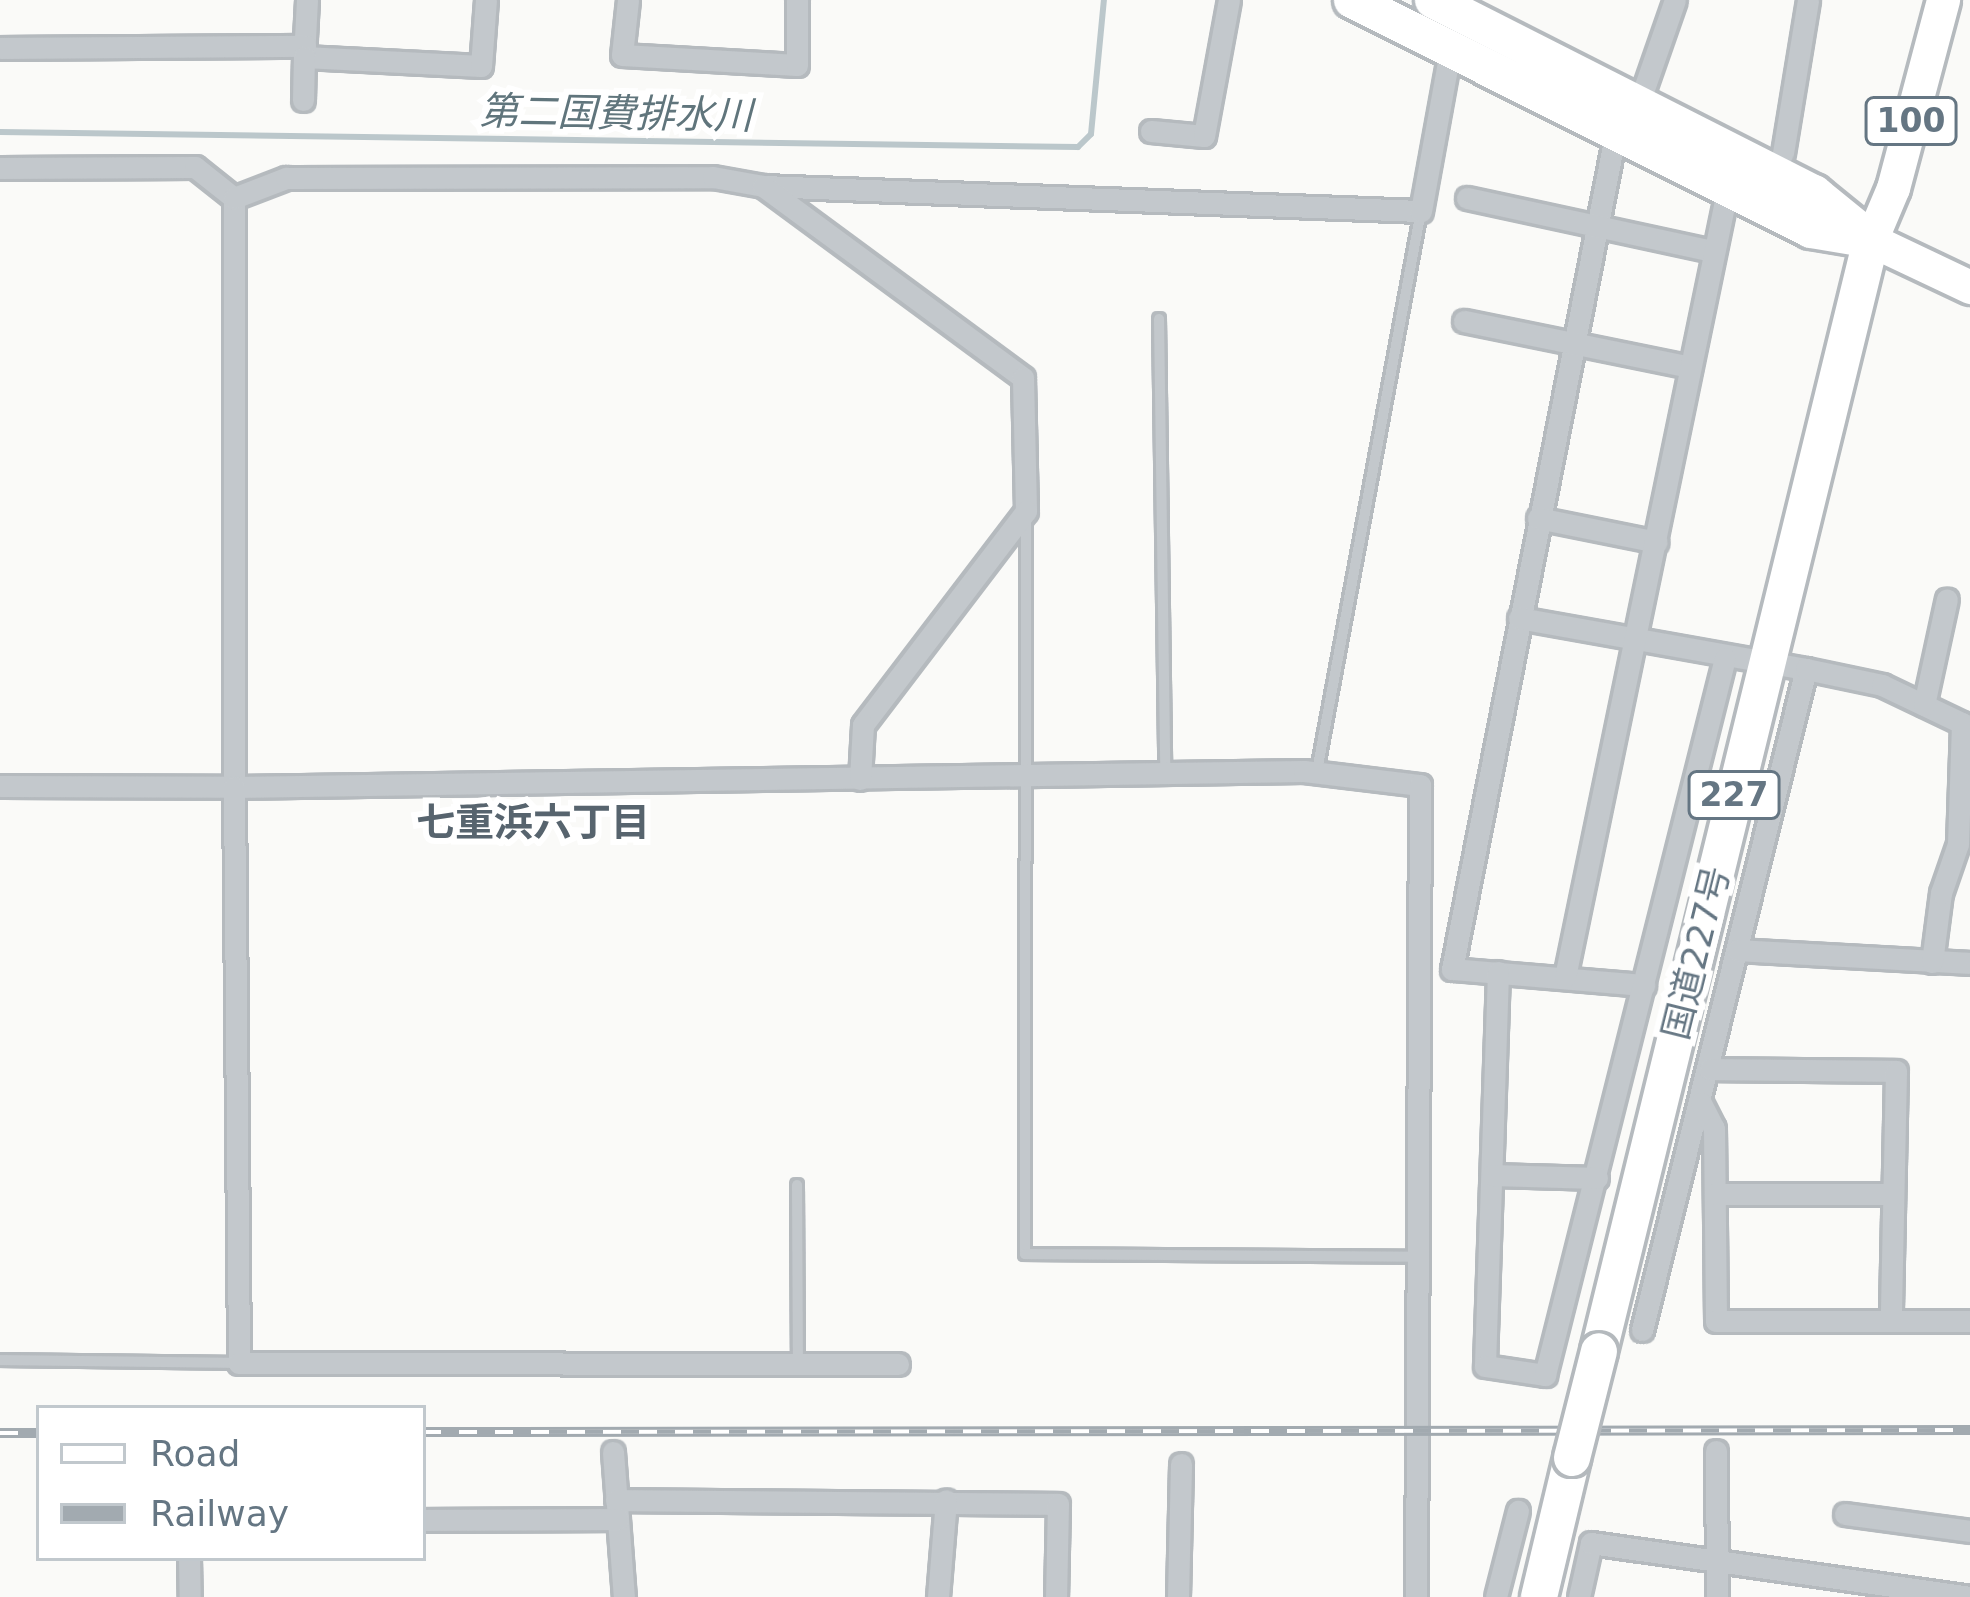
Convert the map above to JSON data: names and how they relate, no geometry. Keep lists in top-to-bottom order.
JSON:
{
  "streets": {
    "highway": ["227", "国道227号"],
    "main road": ["100"]
  },
  "crossings": [
    ["100", "国道227号"]
  ],
  "districts": ["七重浜六丁目"],
  "water": ["第二国費排水川"],
  "legend": ["Road", "Railway"]
}
